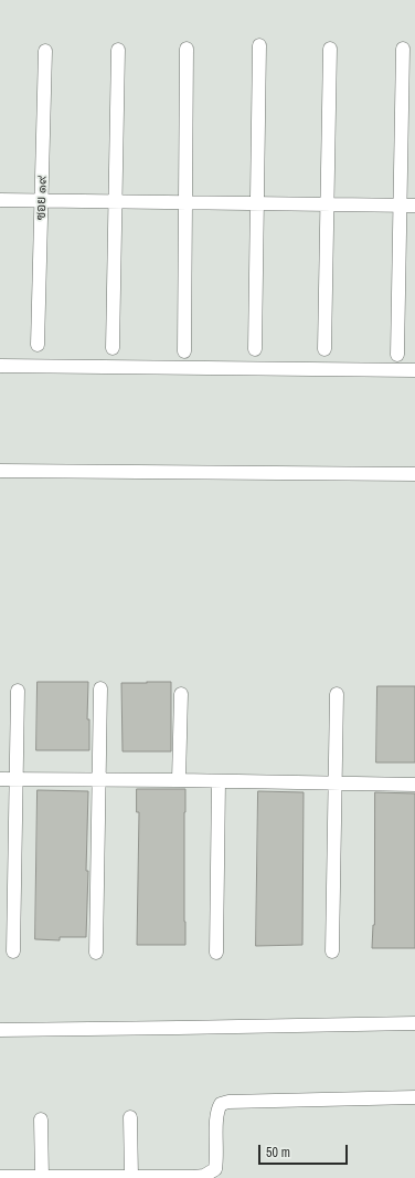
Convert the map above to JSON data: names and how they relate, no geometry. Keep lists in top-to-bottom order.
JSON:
{
  "streets": {
    "street": ["ซอย ๑๙"]
  },
  "scale_bar": "50 m"
}
